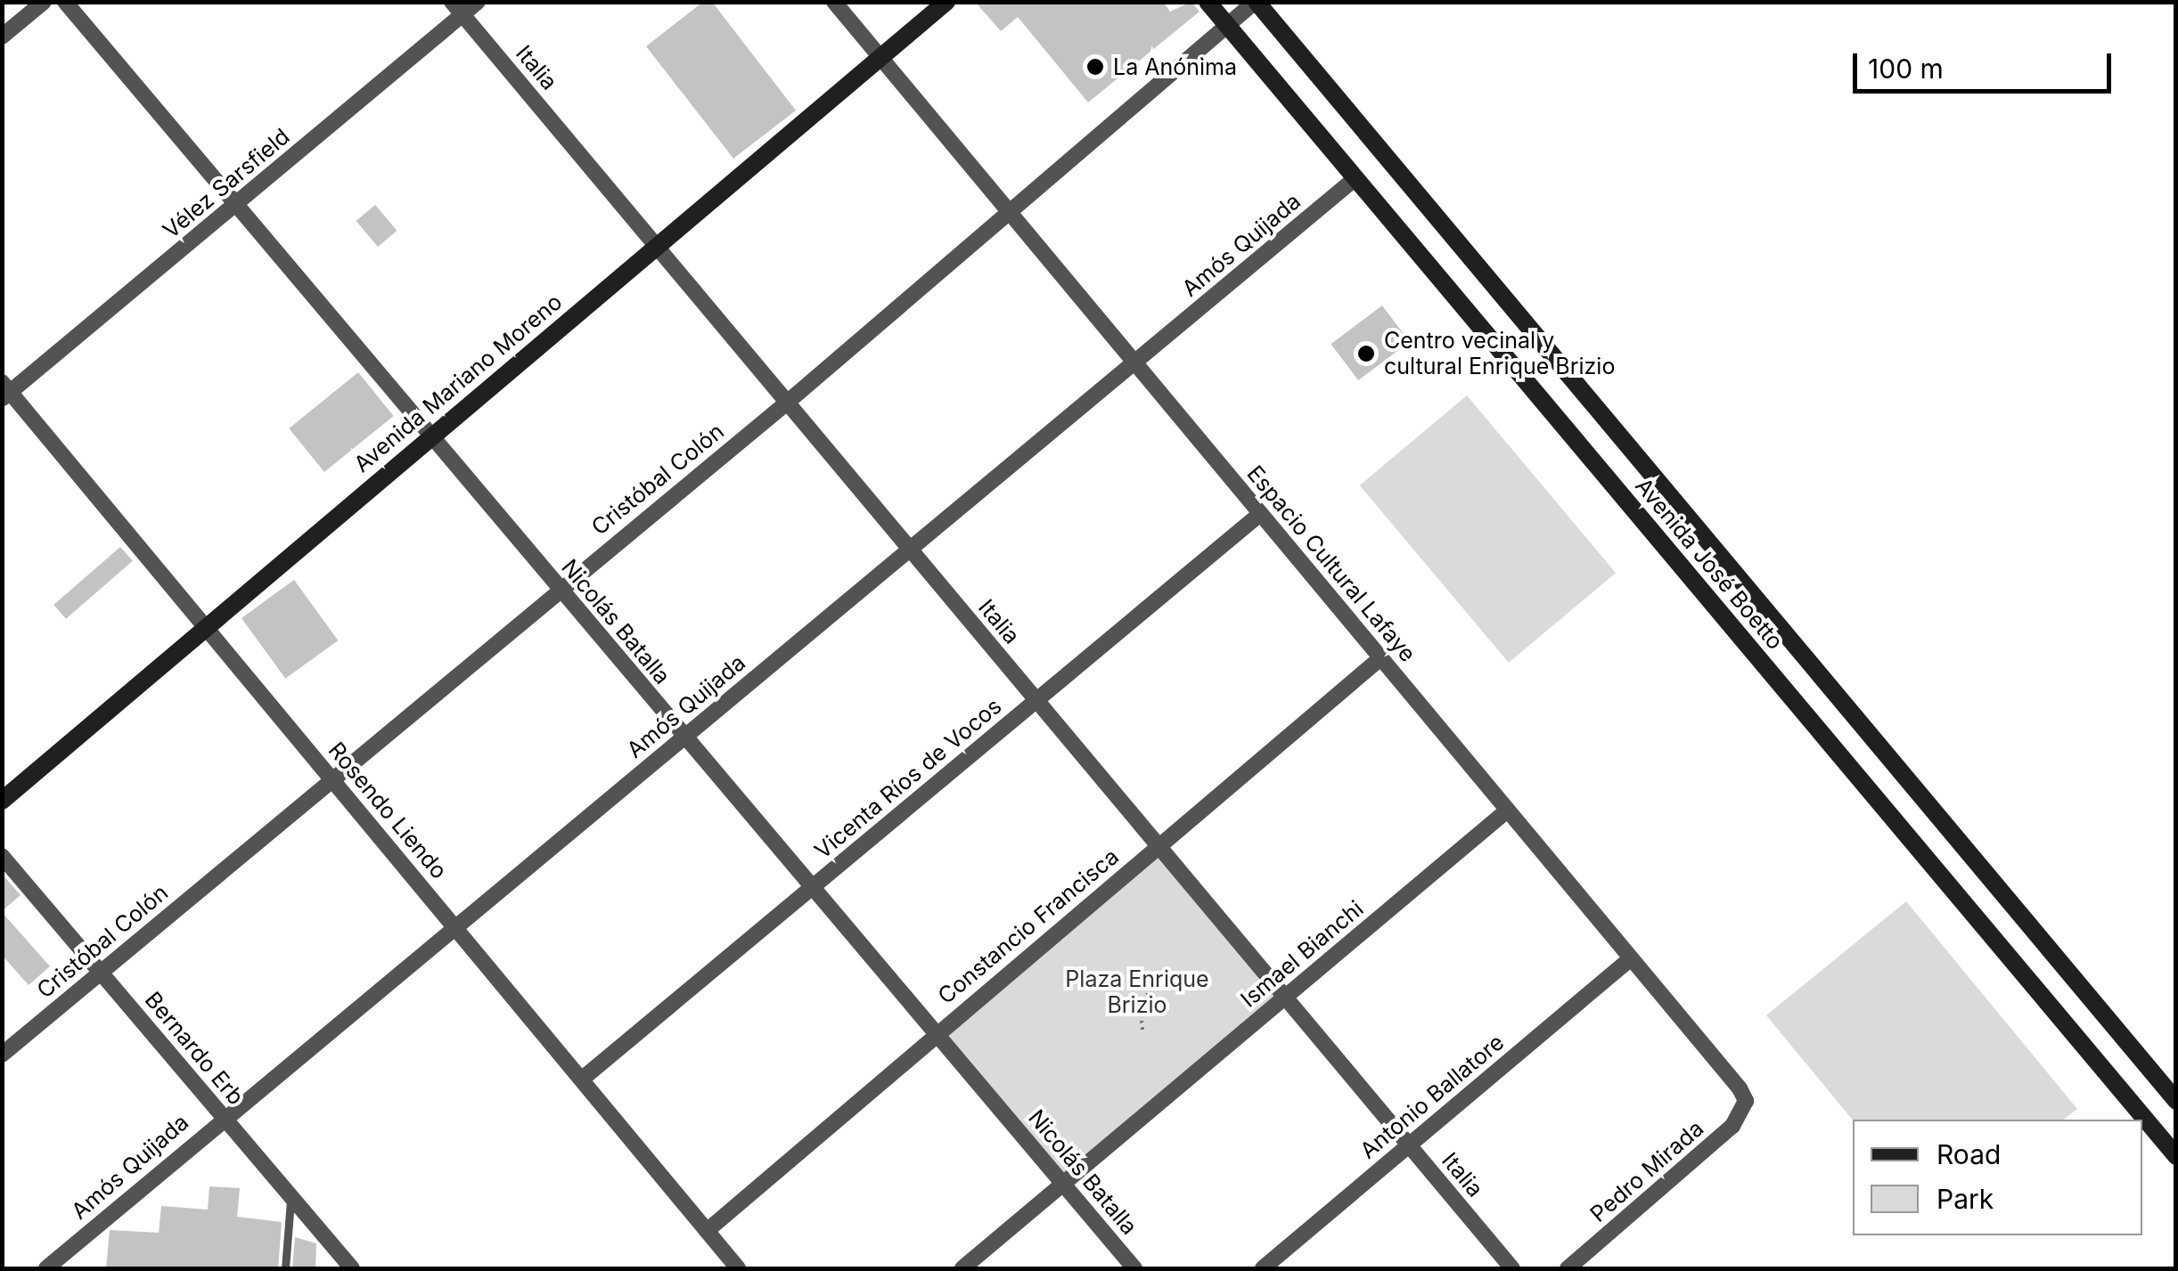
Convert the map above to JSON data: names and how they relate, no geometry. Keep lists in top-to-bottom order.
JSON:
{
  "streets": {
    "main road": ["Avenida Mariano Moreno", "Avenida José Boetto"],
    "street": [
      "Italia",
      "Vélez Sarsfield",
      "Amós Quijada",
      "Cristóbal Colón",
      "Espacio Cultural Lafaye",
      "Nicolás Batalla",
      "Vicenta Ríos de Vocos",
      "Rosendo Liendo",
      "Constancio Francisca",
      "Ismael Bianchi",
      "Bernardo Erb",
      "Antonio Ballatore",
      "Pedro Mirada"
    ]
  },
  "crossings": [
    ["Italia", "Vélez Sarsfield"],
    ["Italia", "Amós Quijada"],
    ["Italia", "Avenida Mariano Moreno"],
    ["Italia", "Cristóbal Colón"],
    ["Italia", "Vicenta Ríos de Vocos"],
    ["Italia", "Constancio Francisca"],
    ["Italia", "Ismael Bianchi"],
    ["Italia", "Antonio Ballatore"],
    ["Vélez Sarsfield", "Nicolás Batalla"],
    ["Vélez Sarsfield", "Rosendo Liendo"],
    ["Amós Quijada", "Espacio Cultural Lafaye"],
    ["Amós Quijada", "Avenida José Boetto"],
    ["Amós Quijada", "Nicolás Batalla"],
    ["Amós Quijada", "Rosendo Liendo"],
    ["Amós Quijada", "Bernardo Erb"],
    ["Avenida Mariano Moreno", "Espacio Cultural Lafaye"],
    ["Avenida Mariano Moreno", "Nicolás Batalla"],
    ["Avenida Mariano Moreno", "Rosendo Liendo"],
    ["Cristóbal Colón", "Espacio Cultural Lafaye"],
    ["Cristóbal Colón", "Avenida José Boetto"],
    ["Cristóbal Colón", "Nicolás Batalla"],
    ["Cristóbal Colón", "Rosendo Liendo"],
    ["Cristóbal Colón", "Bernardo Erb"],
    ["Espacio Cultural Lafaye", "Vicenta Ríos de Vocos"],
    ["Espacio Cultural Lafaye", "Constancio Francisca"],
    ["Espacio Cultural Lafaye", "Ismael Bianchi"],
    ["Espacio Cultural Lafaye", "Antonio Ballatore"],
    ["Espacio Cultural Lafaye", "Pedro Mirada"],
    ["Nicolás Batalla", "Vicenta Ríos de Vocos"],
    ["Nicolás Batalla", "Constancio Francisca"],
    ["Nicolás Batalla", "Ismael Bianchi"],
    ["Vicenta Ríos de Vocos", "Rosendo Liendo"],
    ["Rosendo Liendo", "Constancio Francisca"]
  ],
  "parks": ["Plaza Enrique Brizio"],
  "places": ["La Anónima", "Centro vecinal y cultural Enrique Brizio"],
  "legend": ["Road", "Park"],
  "scale_bar": "100 m"
}
